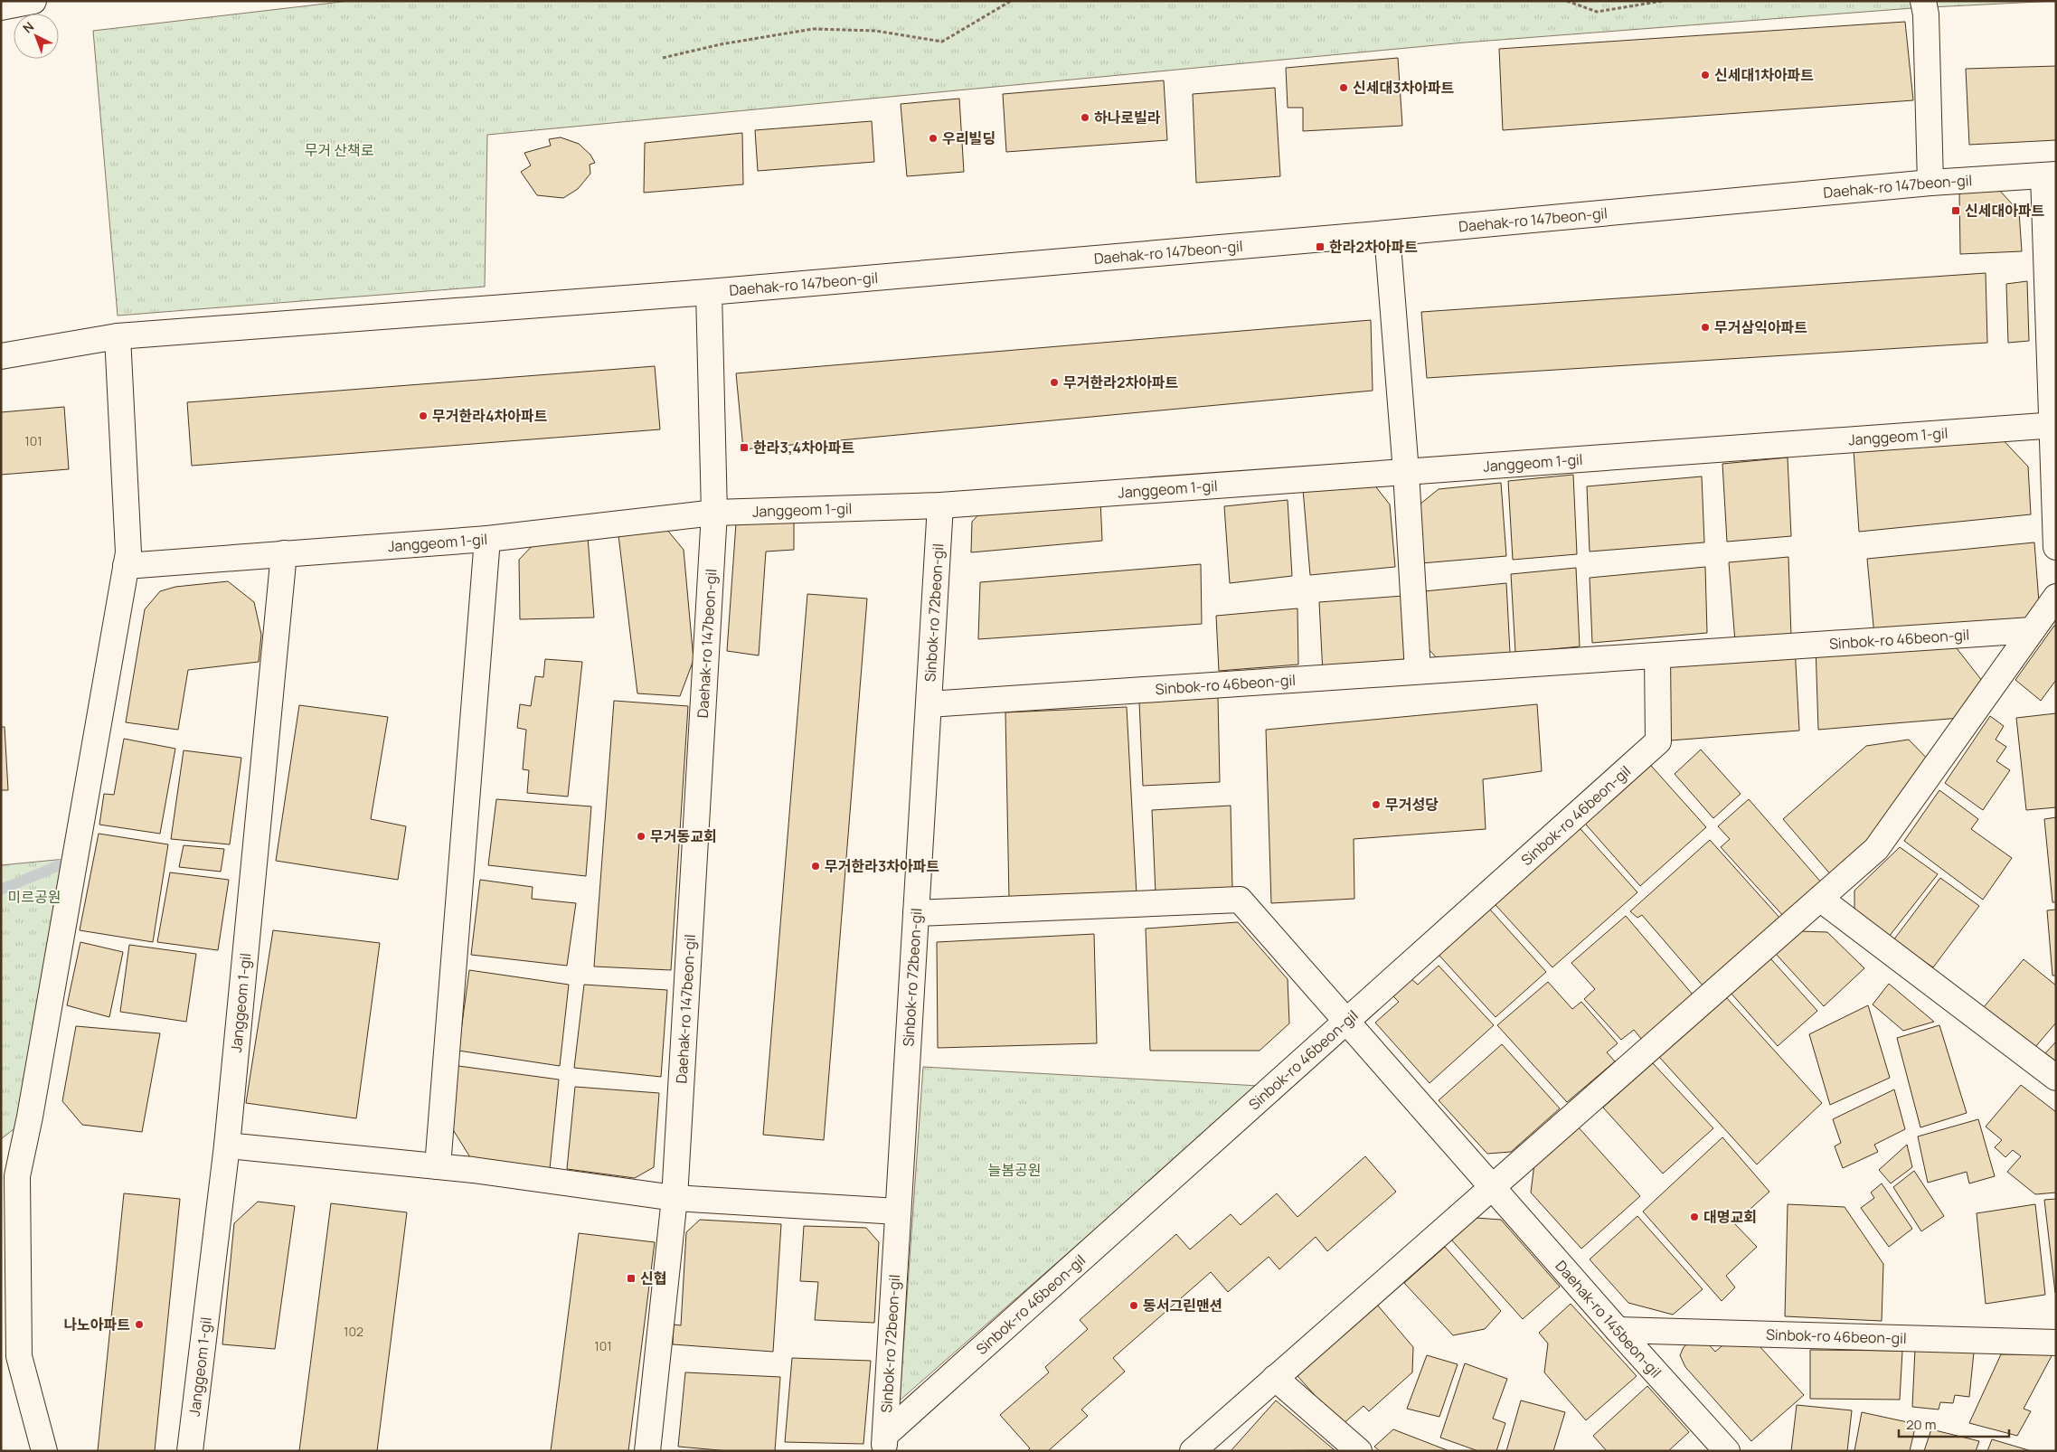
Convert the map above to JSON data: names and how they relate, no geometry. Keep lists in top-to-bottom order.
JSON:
{
  "streets": {
    "main road": [
      "Daehak-ro 147beon-gil",
      "Janggeom 1-gil",
      "Sinbok-ro 72beon-gil",
      "Sinbok-ro 46beon-gil",
      "Daehak-ro 145beon-gil"
    ]
  },
  "crossings": [
    ["Daehak-ro 147beon-gil", "Janggeom 1-gil"],
    ["Janggeom 1-gil", "Sinbok-ro 72beon-gil"],
    ["Sinbok-ro 72beon-gil", "Sinbok-ro 46beon-gil"],
    ["Sinbok-ro 72beon-gil", "Daehak-ro 145beon-gil"],
    ["Sinbok-ro 46beon-gil", "Daehak-ro 145beon-gil"]
  ],
  "parks": ["무거 산책로", "미르공원", "늘봄공원"],
  "places": {
    "other": [
      "신세대1차아파트",
      "신세대3차아파트",
      "하나로빌라",
      "우리빌딩",
      "무거삼익아파트",
      "무거한라2차아파트",
      "무거한라4차아파트",
      "무거성당",
      "무거동교회",
      "무거한라3차아파트",
      "대명교회",
      "동서그린맨션",
      "나노아파트"
    ],
    "transit": [
      "신세대아파트",
      "한라2차아파트",
      "한라3,4차아파트",
      "신협"
    ]
  },
  "house_numbers": ["101", "102", "101"],
  "scale_bar": "20 m",
  "north": "top left"
}
